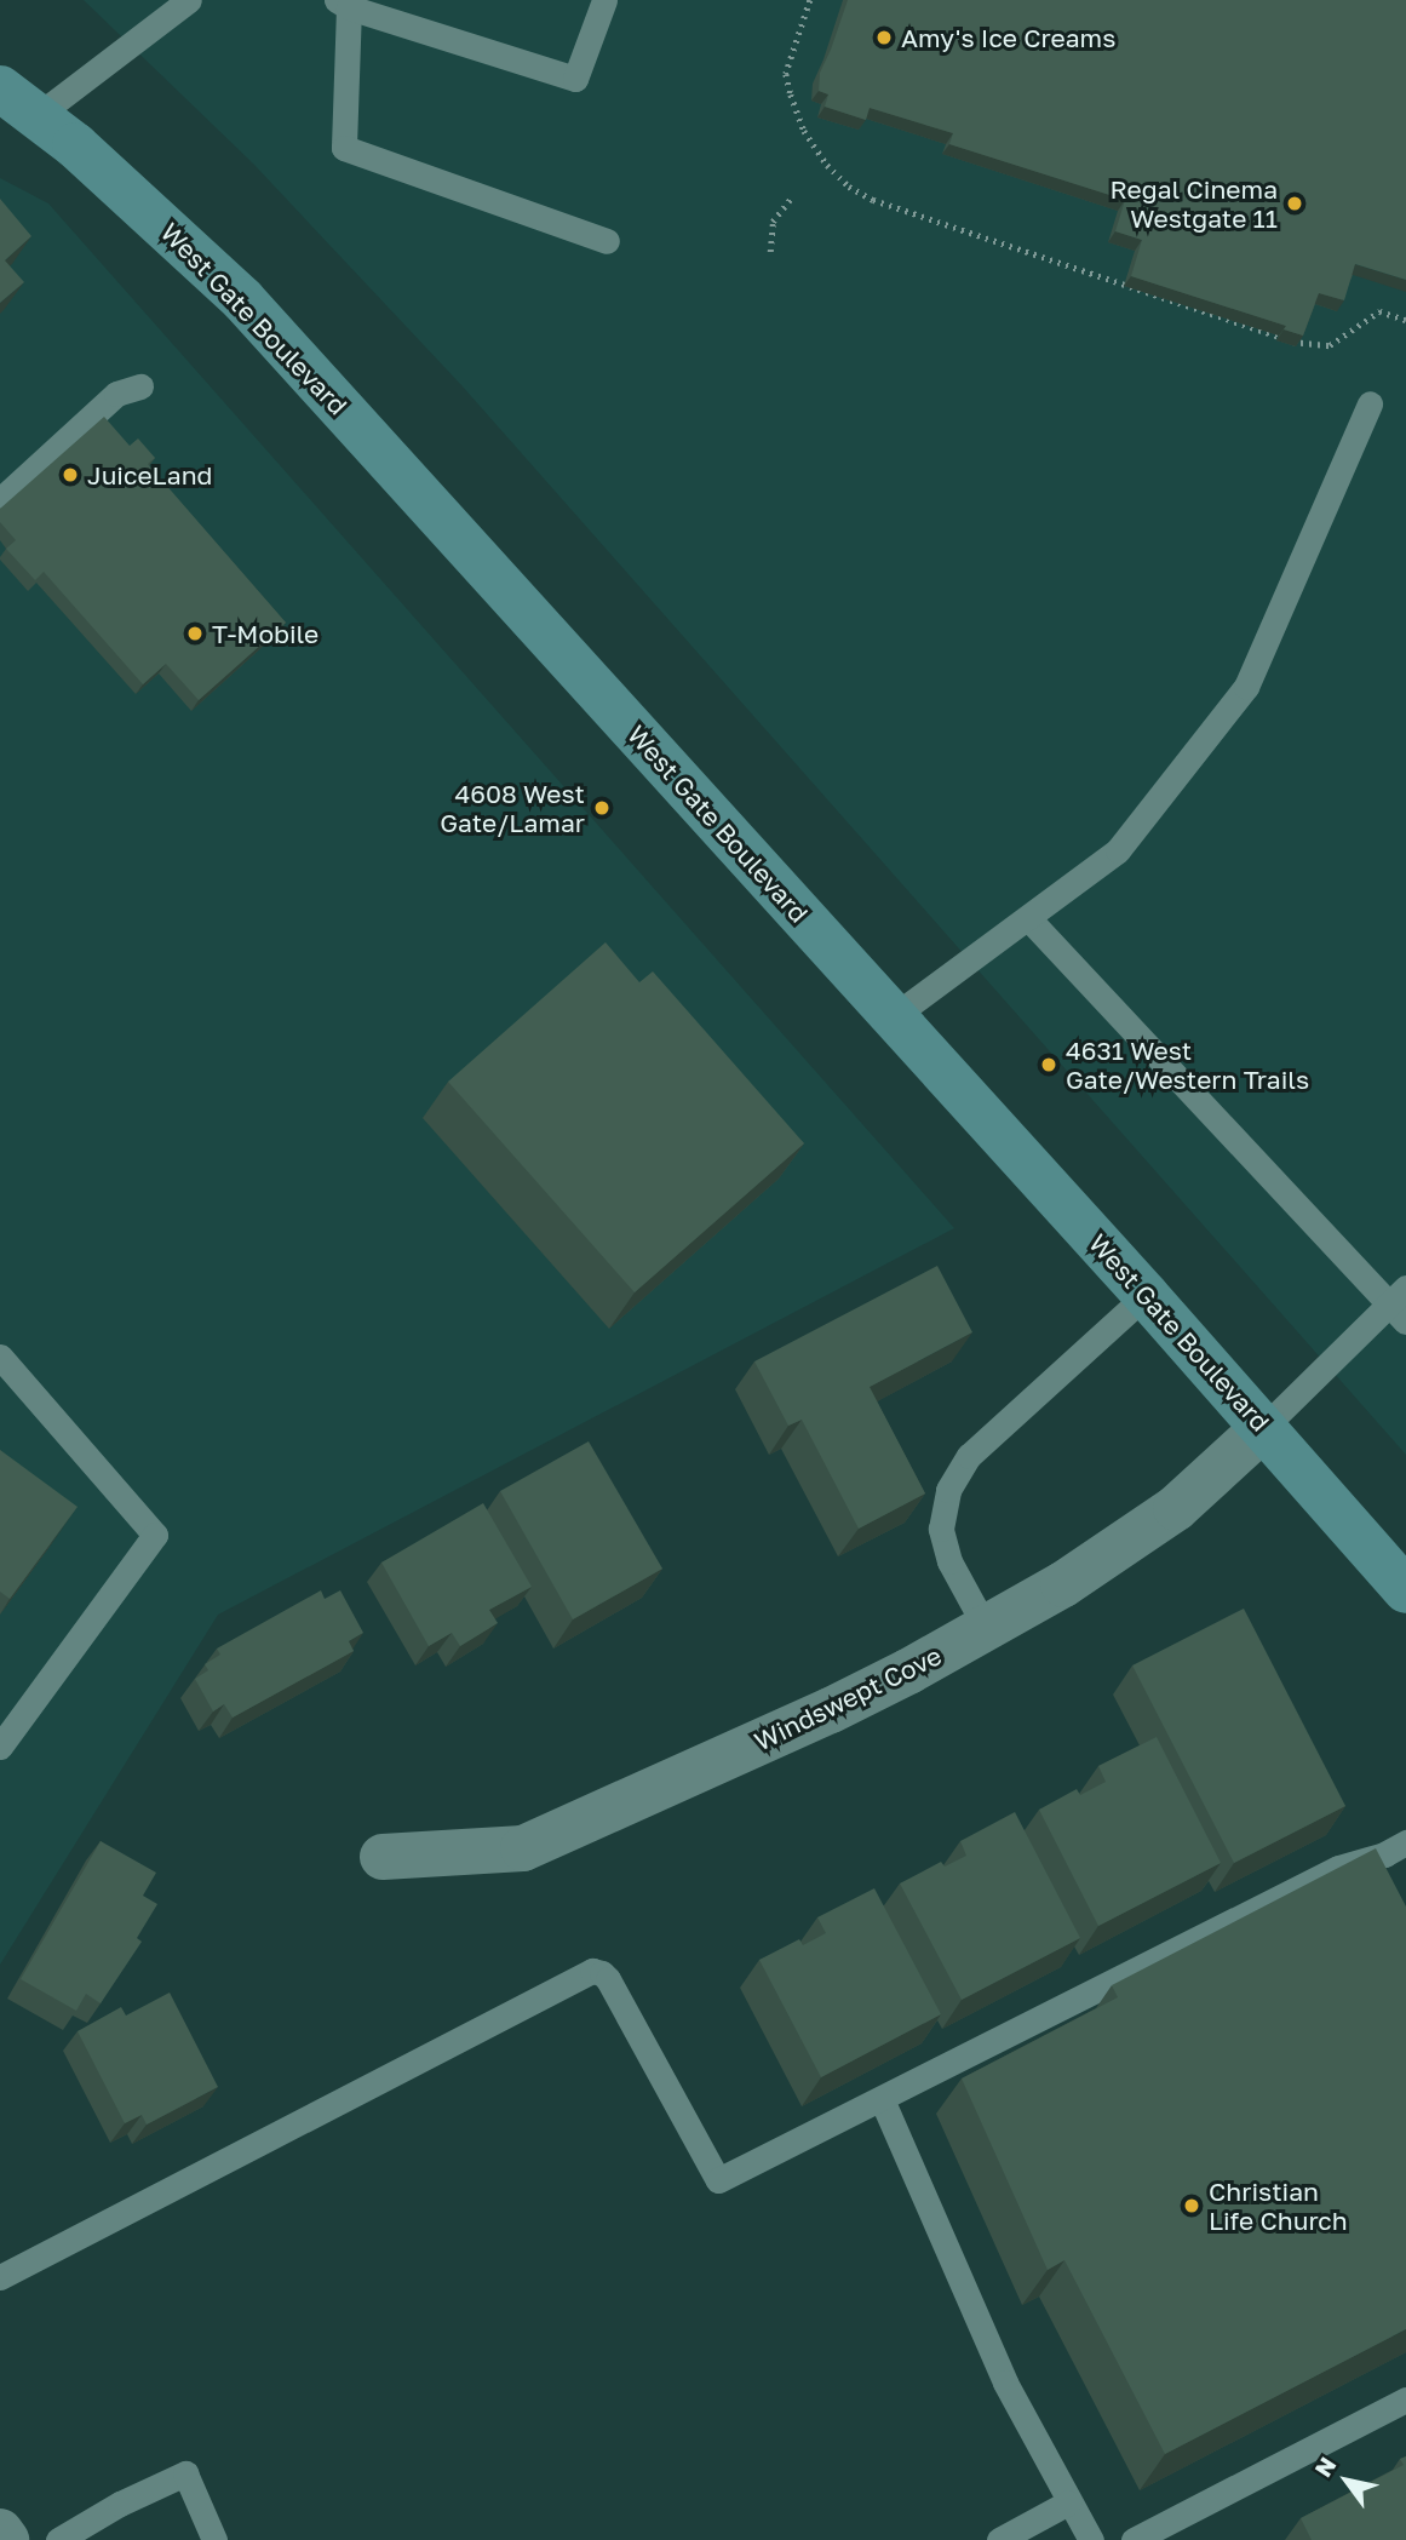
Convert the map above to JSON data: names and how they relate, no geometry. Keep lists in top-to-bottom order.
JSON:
{
  "streets": {
    "main road": ["West Gate Boulevard"],
    "street": ["Windswept Cove"]
  },
  "crossings": [
    ["West Gate Boulevard", "Windswept Cove"]
  ],
  "places": [
    "Amy's Ice Creams",
    "Regal Cinema Westgate 11",
    "JuiceLand",
    "T-Mobile",
    "4608 West Gate/Lamar",
    "4631 West Gate/Western Trails",
    "Christian Life Church"
  ],
  "north": "top left"
}
